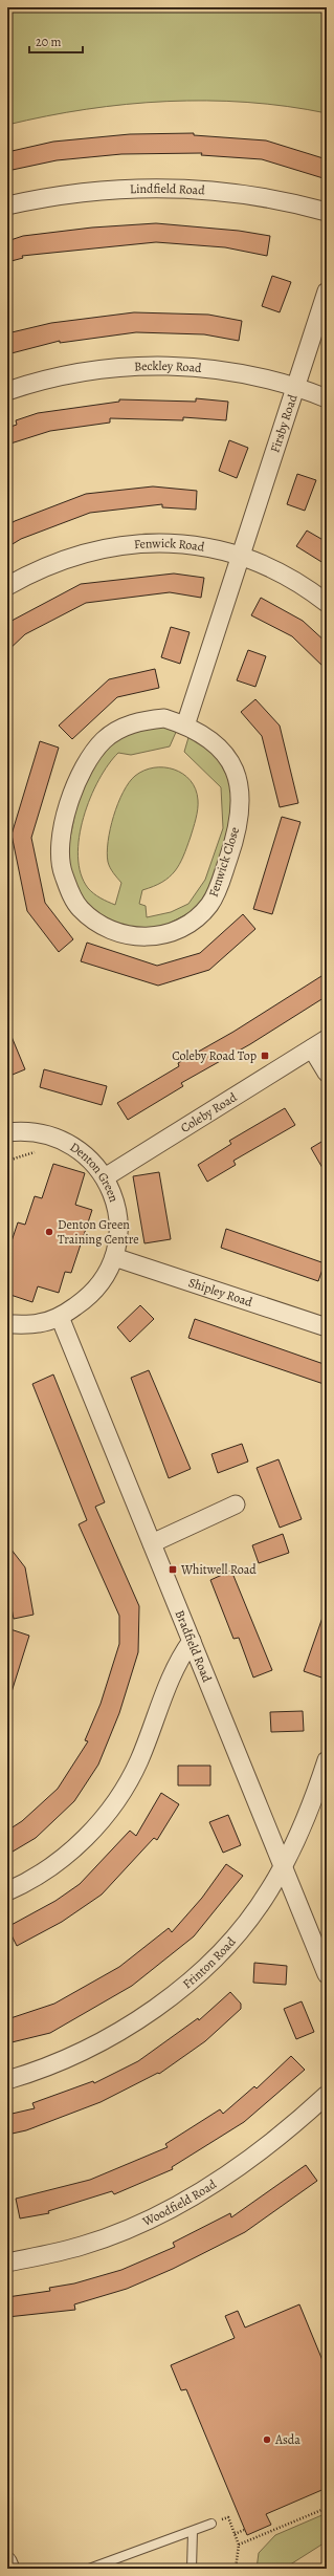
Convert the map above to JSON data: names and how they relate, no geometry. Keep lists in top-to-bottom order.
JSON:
{
  "streets": {
    "street": [
      "Lindfield Road",
      "Beckley Road",
      "Firsby Road",
      "Fenwick Road",
      "Fenwick Close",
      "Coleby Road",
      "Denton Green",
      "Shipley Road",
      "Bradfield Road",
      "Frinton Road",
      "Woodfield Road"
    ]
  },
  "crossings": [
    ["Beckley Road", "Firsby Road"],
    ["Firsby Road", "Fenwick Road"],
    ["Coleby Road", "Denton Green"],
    ["Denton Green", "Shipley Road"],
    ["Denton Green", "Bradfield Road"],
    ["Bradfield Road", "Frinton Road"]
  ],
  "places": {
    "transit": ["Coleby Road Top", "Whitwell Road"],
    "other": ["Denton Green Training Centre", "Asda"]
  },
  "scale_bar": "20 m"
}
